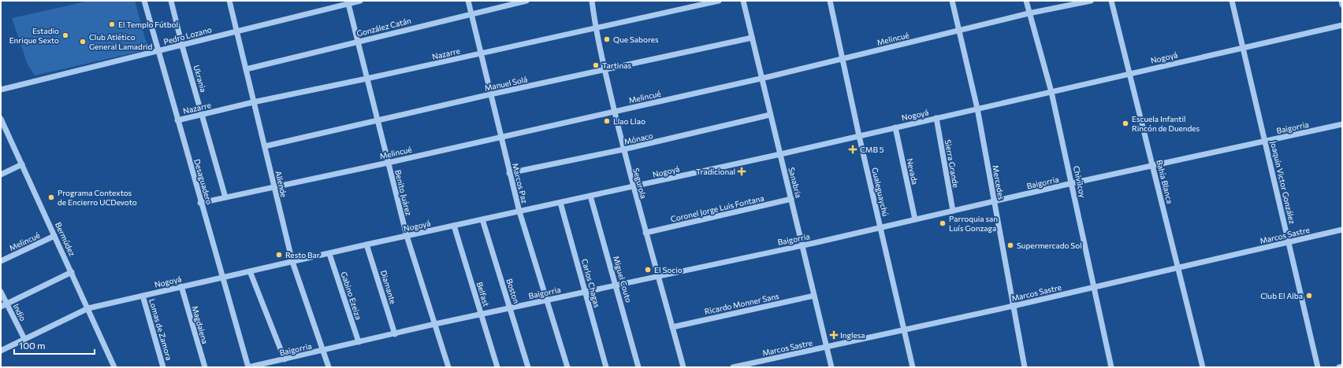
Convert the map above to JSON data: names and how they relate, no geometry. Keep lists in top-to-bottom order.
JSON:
{
  "streets": {
    "street": [
      "González Catán",
      "Pedro Lozano",
      "Melincué",
      "Nazarre",
      "Nogoyá",
      "Ukrania",
      "Manuel Solá",
      "Baigorria",
      "Mónaco",
      "Sierra Grande",
      "Nevada",
      "Desaguadero",
      "Chivilcoy",
      "Bahía Blanca",
      "Sanabria",
      "Mercedes",
      "Joaquín Victor González",
      "Marcos Paz",
      "Segurola",
      "Allende",
      "Gualeguaychú",
      "Benito Juárez",
      "Coronel Jorge Luis Fontana",
      "Marcos Sastre",
      "Bermúdez",
      "Miguel Couto",
      "Carlos Chagas",
      "Diamante",
      "Boston",
      "Belfast",
      "Gabino Ezeiza",
      "Ricardo Monner Sans",
      "Indio",
      "Magdalena",
      "Lomas de Zamora"
    ]
  },
  "crossings": [
    ["González Catán", "Marcos Paz"],
    ["González Catán", "Allende"],
    ["González Catán", "Benito Juárez"],
    ["Pedro Lozano", "Ukrania"],
    ["Pedro Lozano", "Desaguadero"],
    ["Pedro Lozano", "Allende"],
    ["Pedro Lozano", "Benito Juárez"],
    ["Melincué", "Ukrania"],
    ["Melincué", "Desaguadero"],
    ["Melincué", "Chivilcoy"],
    ["Melincué", "Sanabria"],
    ["Melincué", "Mercedes"],
    ["Melincué", "Marcos Paz"],
    ["Melincué", "Segurola"],
    ["Melincué", "Allende"],
    ["Melincué", "Gualeguaychú"],
    ["Melincué", "Benito Juárez"],
    ["Melincué", "Bermúdez"],
    ["Nazarre", "Ukrania"],
    ["Nazarre", "Desaguadero"],
    ["Nazarre", "Marcos Paz"],
    ["Nazarre", "Segurola"],
    ["Nazarre", "Allende"],
    ["Nazarre", "Benito Juárez"],
    ["Nogoyá", "Sierra Grande"],
    ["Nogoyá", "Nevada"],
    ["Nogoyá", "Desaguadero"],
    ["Nogoyá", "Chivilcoy"],
    ["Nogoyá", "Bahía Blanca"],
    ["Nogoyá", "Sanabria"],
    ["Nogoyá", "Mercedes"],
    ["Nogoyá", "Joaquín Victor González"],
    ["Nogoyá", "Marcos Paz"],
    ["Nogoyá", "Segurola"],
    ["Nogoyá", "Allende"],
    ["Nogoyá", "Gualeguaychú"],
    ["Nogoyá", "Benito Juárez"],
    ["Nogoyá", "Bermúdez"],
    ["Nogoyá", "Miguel Couto"],
    ["Nogoyá", "Carlos Chagas"],
    ["Nogoyá", "Diamante"],
    ["Nogoyá", "Boston"],
    ["Nogoyá", "Belfast"],
    ["Nogoyá", "Gabino Ezeiza"],
    ["Nogoyá", "Indio"],
    ["Nogoyá", "Magdalena"],
    ["Nogoyá", "Lomas de Zamora"],
    ["Manuel Solá", "Sanabria"],
    ["Manuel Solá", "Marcos Paz"],
    ["Manuel Solá", "Segurola"],
    ["Manuel Solá", "Allende"],
    ["Manuel Solá", "Benito Juárez"],
    ["Baigorria", "Sierra Grande"],
    ["Baigorria", "Nevada"],
    ["Baigorria", "Desaguadero"],
    ["Baigorria", "Chivilcoy"],
    ["Baigorria", "Bahía Blanca"],
    ["Baigorria", "Sanabria"],
    ["Baigorria", "Mercedes"],
    ["Baigorria", "Joaquín Victor González"],
    ["Baigorria", "Marcos Paz"],
    ["Baigorria", "Segurola"],
    ["Baigorria", "Allende"],
    ["Baigorria", "Gualeguaychú"],
    ["Baigorria", "Benito Juárez"],
    ["Baigorria", "Miguel Couto"],
    ["Baigorria", "Carlos Chagas"],
    ["Baigorria", "Diamante"],
    ["Baigorria", "Boston"],
    ["Baigorria", "Belfast"],
    ["Baigorria", "Gabino Ezeiza"],
    ["Mónaco", "Sanabria"],
    ["Mónaco", "Marcos Paz"],
    ["Mónaco", "Segurola"],
    ["Chivilcoy", "Marcos Sastre"],
    ["Bahía Blanca", "Marcos Sastre"],
    ["Sanabria", "Coronel Jorge Luis Fontana"],
    ["Sanabria", "Marcos Sastre"],
    ["Sanabria", "Ricardo Monner Sans"],
    ["Mercedes", "Marcos Sastre"],
    ["Joaquín Victor González", "Marcos Sastre"],
    ["Segurola", "Coronel Jorge Luis Fontana"],
    ["Segurola", "Ricardo Monner Sans"],
    ["Gualeguaychú", "Marcos Sastre"]
  ],
  "places": {
    "other": [
      "El Templo Fútbol",
      "Estadio Enrique Sexto",
      "Que Sabores",
      "Club Atlético General Lamadrid",
      "Tartinas",
      "Llao Llao",
      "Escuela Infantil Rincón de Duendes",
      "Programa Contextos de Encierro UCDevoto",
      "Parroquia san Luís Gonzaga",
      "Supermercado Sol",
      "Resto Bar",
      "El Socio",
      "Club El Alba"
    ],
    "health": ["CMB 5", "Tradicional", "Inglesa"]
  },
  "scale_bar": "100 m"
}
